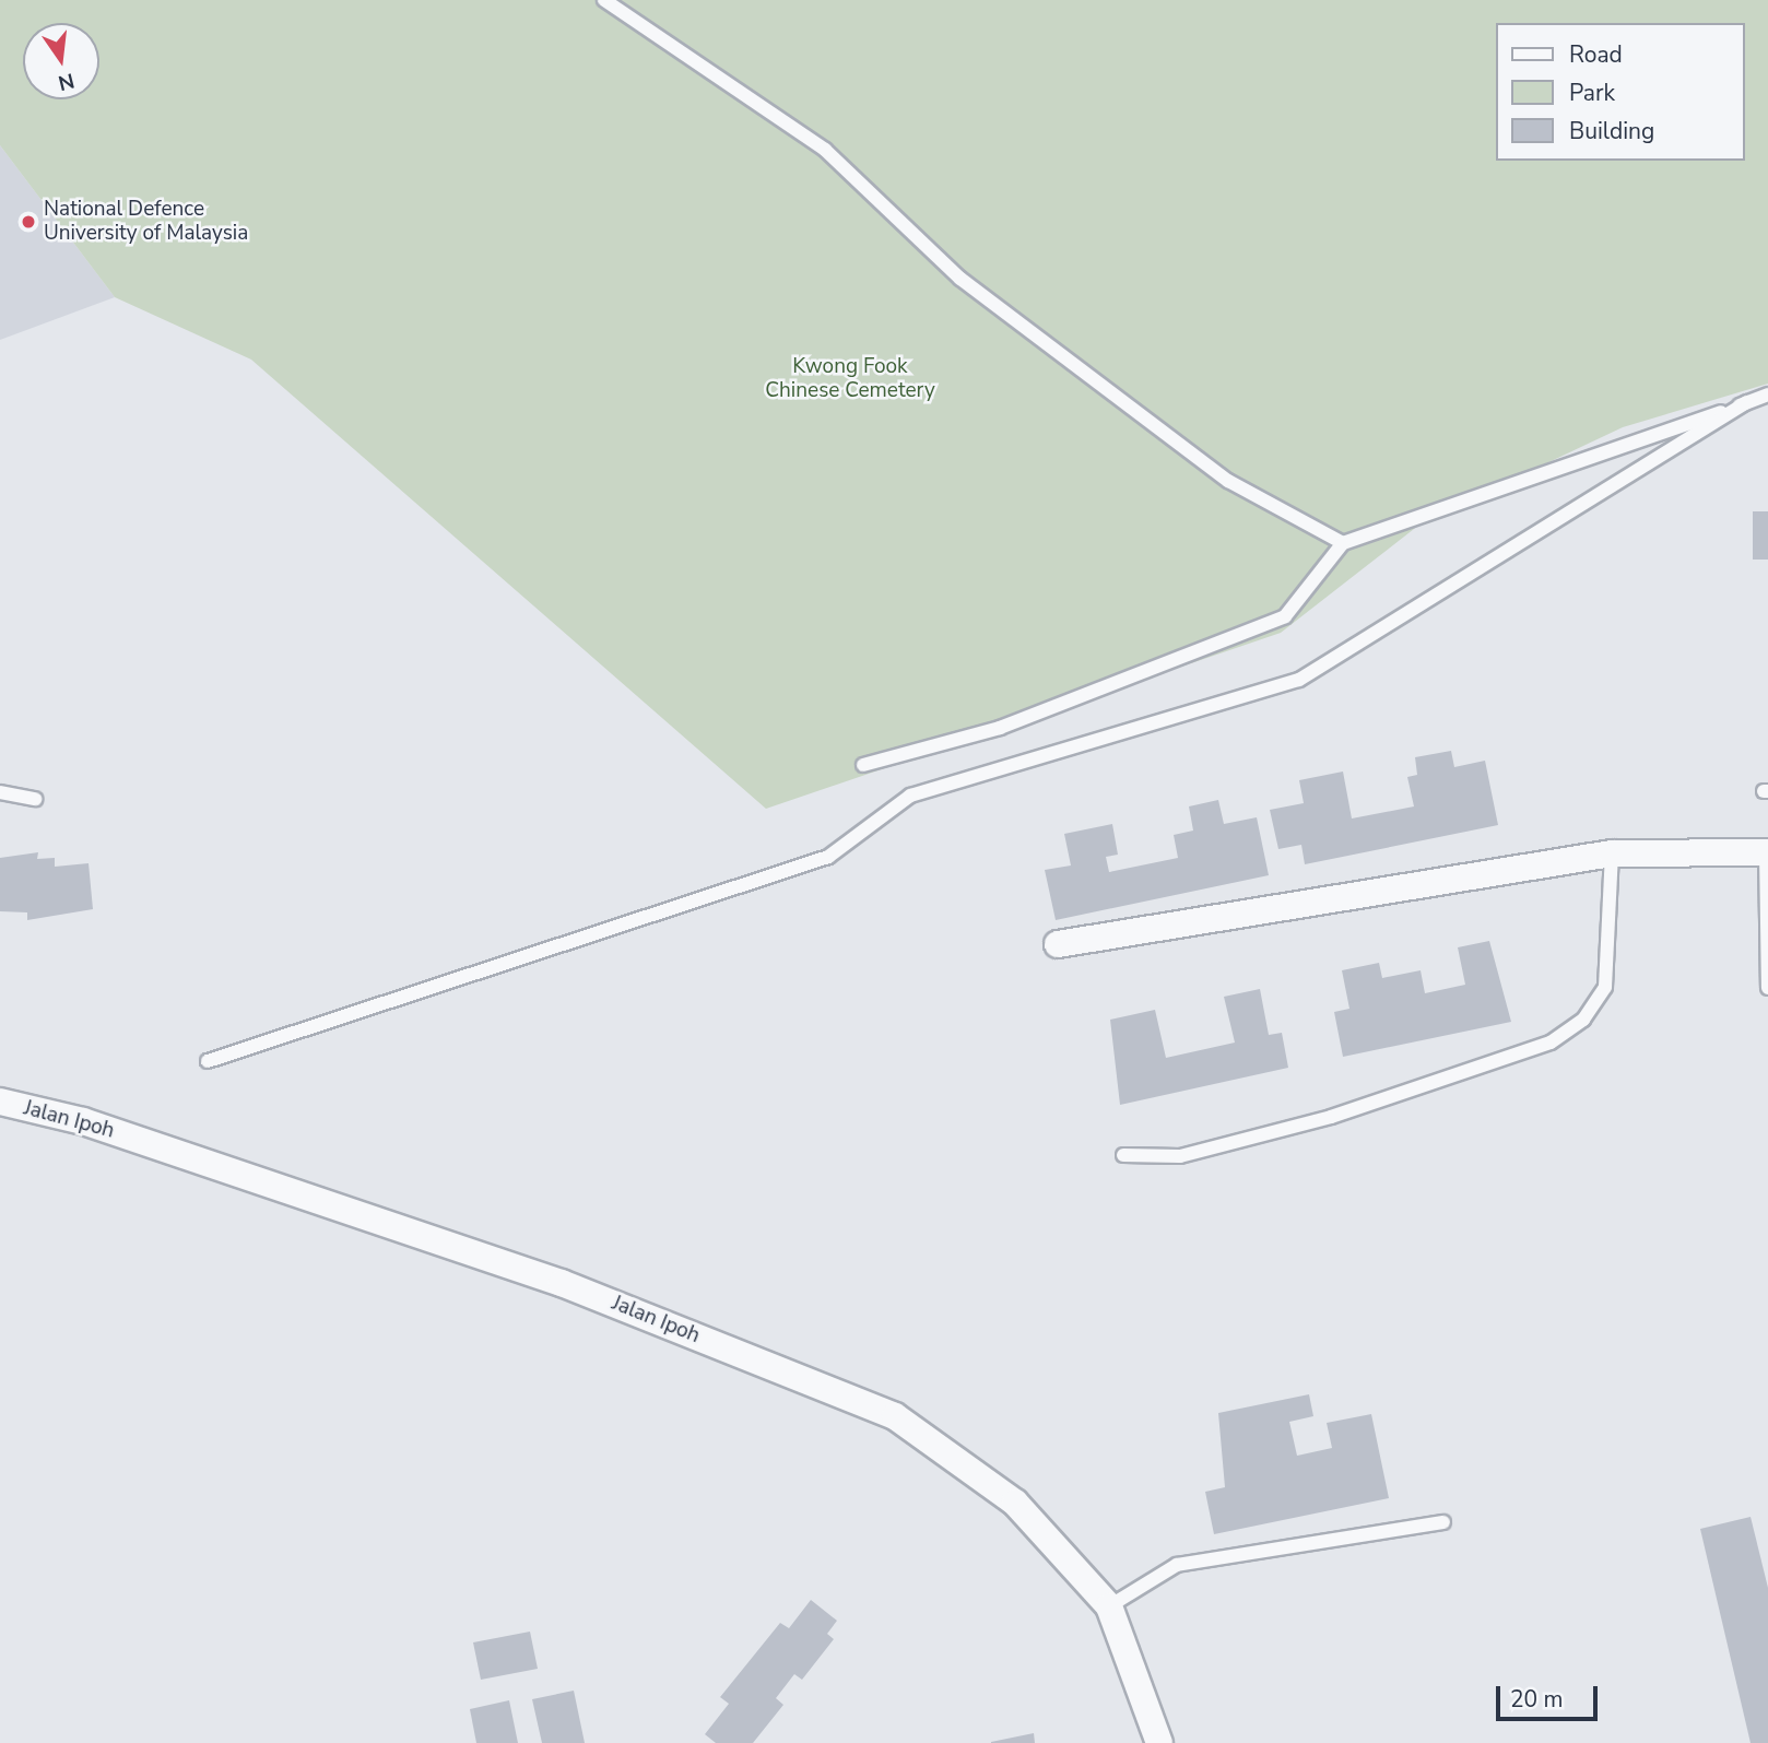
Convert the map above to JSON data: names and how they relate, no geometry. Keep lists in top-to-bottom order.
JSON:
{
  "streets": {
    "street": ["Jalan Ipoh"]
  },
  "parks": ["Kwong Fook Chinese Cemetery"],
  "places": ["National Defence University of Malaysia"],
  "legend": ["Road", "Park", "Building"],
  "scale_bar": "20 m",
  "north": "bottom"
}
